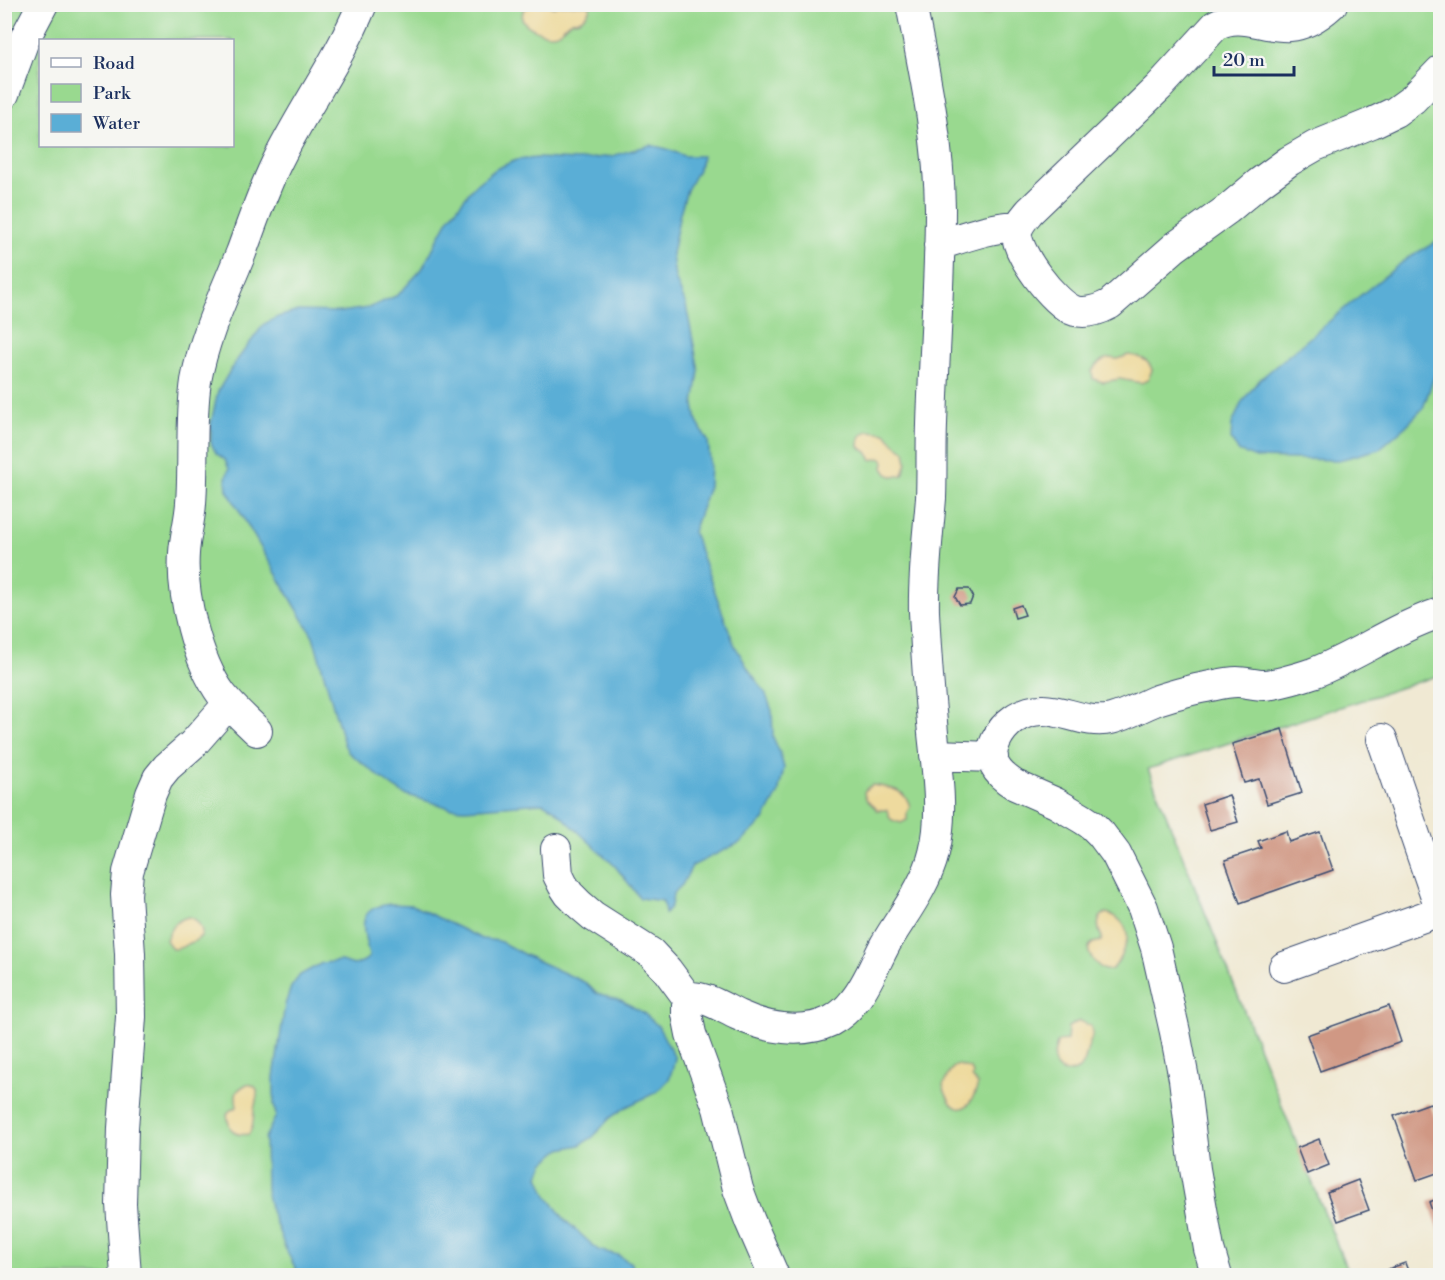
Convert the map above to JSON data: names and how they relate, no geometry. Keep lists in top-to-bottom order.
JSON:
{
  "legend": ["Road", "Park", "Water"],
  "scale_bar": "20 m"
}
